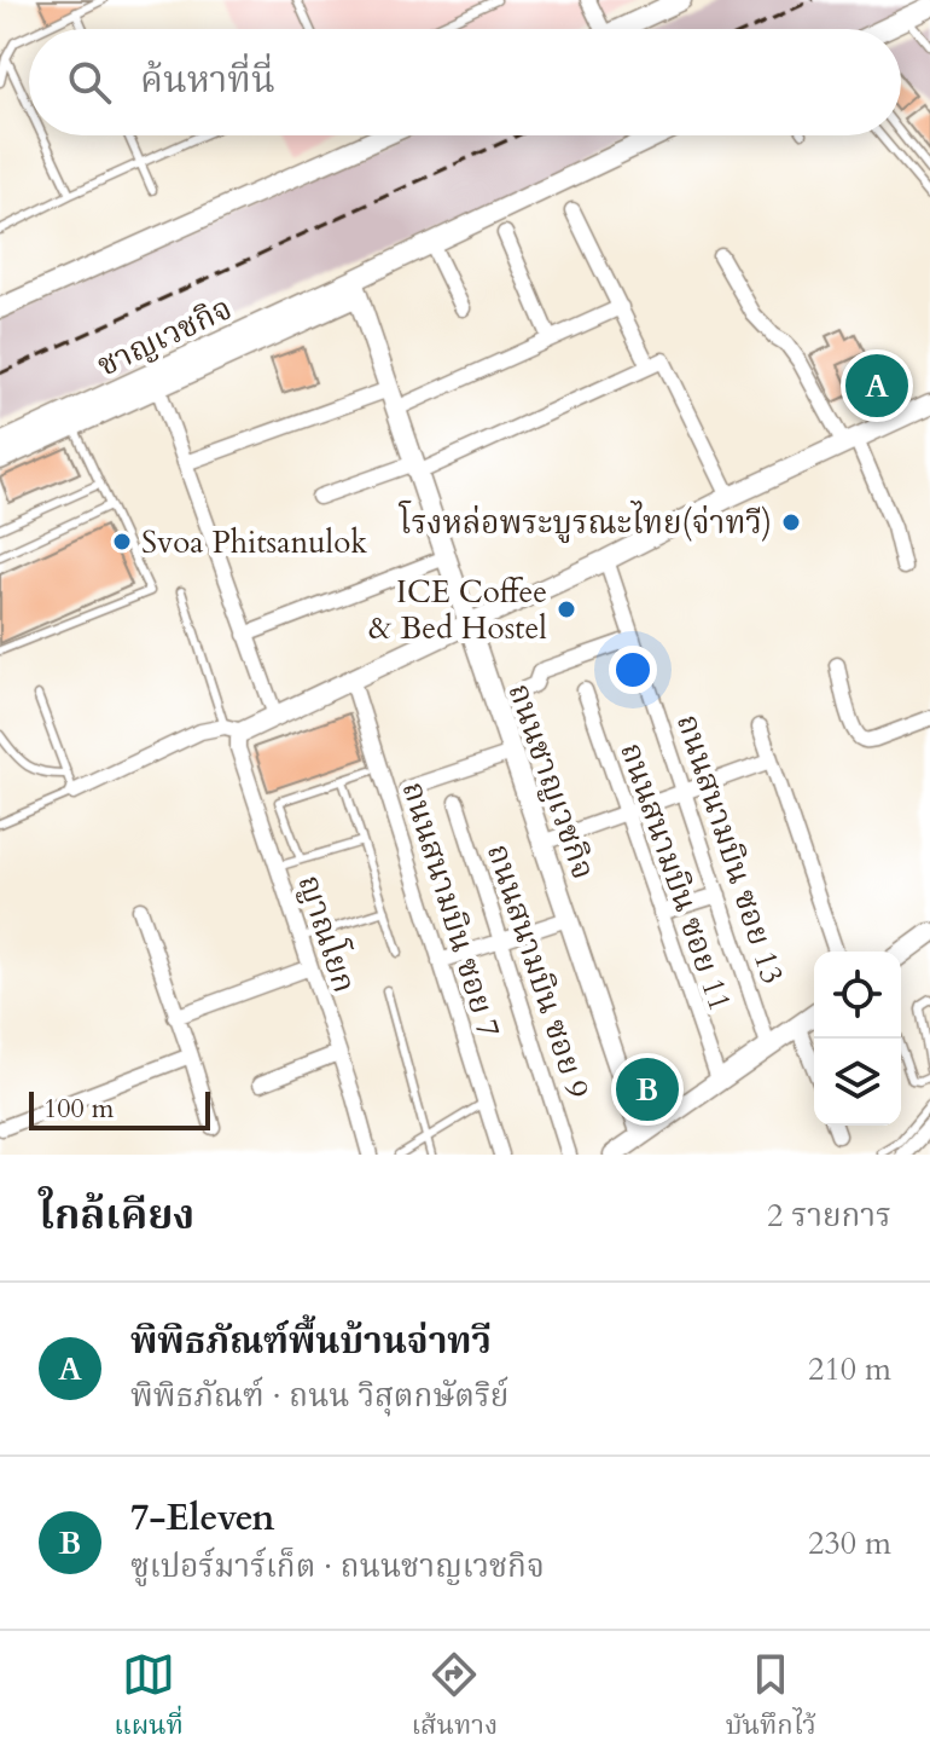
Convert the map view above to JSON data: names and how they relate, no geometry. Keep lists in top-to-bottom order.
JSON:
{
  "streets": {
    "street": [
      "ชาญเวชกิจ",
      "ถนนชาญเวชกิจ",
      "ถนนสนามบิน ซอย 13",
      "ถนนสนามบิน ซอย 11",
      "ถนนสนามบิน ซอย 7",
      "ญาณโยก",
      "ถนนสนามบิน ซอย 9"
    ]
  },
  "crossings": [
    ["ชาญเวชกิจ", "ถนนชาญเวชกิจ"]
  ],
  "places": ["โรงหล่อพระบูรณะไทย(จ่าทวี)", "Svoa Phitsanulok", "ICE Coffee & Bed Hostel"],
  "scale_bar": "100 m",
  "page": {
    "search": "ค้นหาที่นี่",
    "pins": ["A", "B"],
    "scale": "100 m",
    "heading": ["ใกล้เคียง", "2 รายการ"],
    "list": [
      {
        "mark": "A",
        "name": "พิพิธภัณฑ์พื้นบ้านจ่าทวี",
        "note": "พิพิธภัณฑ์ · ถนน วิสุตกษัตริย์",
        "value": "210 m"
      },
      {
        "mark": "B",
        "name": "7-Eleven",
        "note": "ซูเปอร์มาร์เก็ต · ถนนชาญเวชกิจ",
        "value": "230 m"
      }
    ],
    "nav": ["แผนที่", "เส้นทาง", "บันทึกไว้"]
  }
}
